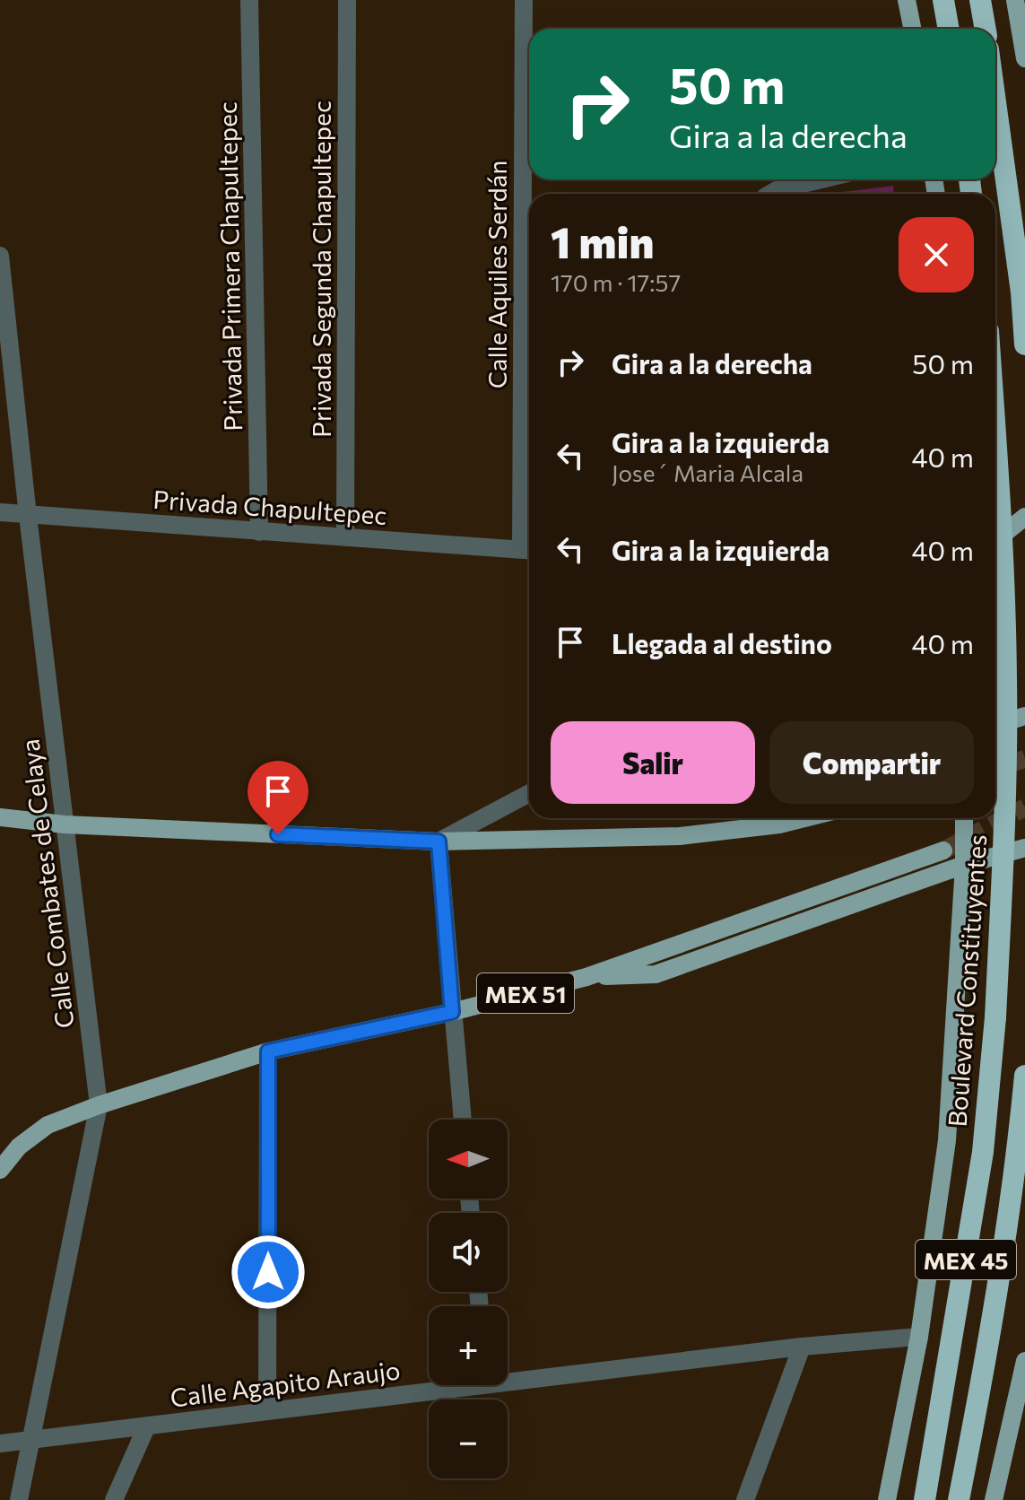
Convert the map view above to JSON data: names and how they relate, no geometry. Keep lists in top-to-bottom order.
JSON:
{
  "streets": {
    "highway": ["Boulevard Constituyentes", "MEX 45"],
    "main road": ["MEX 51"],
    "street": [
      "Privada Primera Chapultepec",
      "Privada Segunda Chapultepec",
      "Calle Aquiles Serdán",
      "Privada Chapultepec",
      "Calle Combates de Celaya",
      "Calle Agapito Araujo"
    ]
  },
  "crossings": [
    ["Privada Primera Chapultepec", "Privada Chapultepec"],
    ["Privada Segunda Chapultepec", "Privada Chapultepec"],
    ["Calle Aquiles Serdán", "Privada Chapultepec"],
    ["Privada Chapultepec", "Calle Combates de Celaya"],
    ["Calle Combates de Celaya", "MEX 51"],
    ["Calle Combates de Celaya", "Calle Agapito Araujo"]
  ],
  "north": "left",
  "page": {
    "turn": ["50 m", "Gira a la derecha"],
    "heading": ["1 min", "170 m · 17:57"],
    "list": [
      {
        "name": "Gira a la derecha",
        "value": "50 m"
      },
      {
        "name": "Gira a la izquierda",
        "note": "Jose´ Maria Alcala",
        "value": "40 m"
      },
      {
        "name": "Gira a la izquierda",
        "value": "40 m"
      },
      {
        "name": "Llegada al destino",
        "value": "40 m"
      }
    ],
    "buttons": ["Salir", "Compartir"],
    "map_buttons": ["+", "−"]
  }
}
